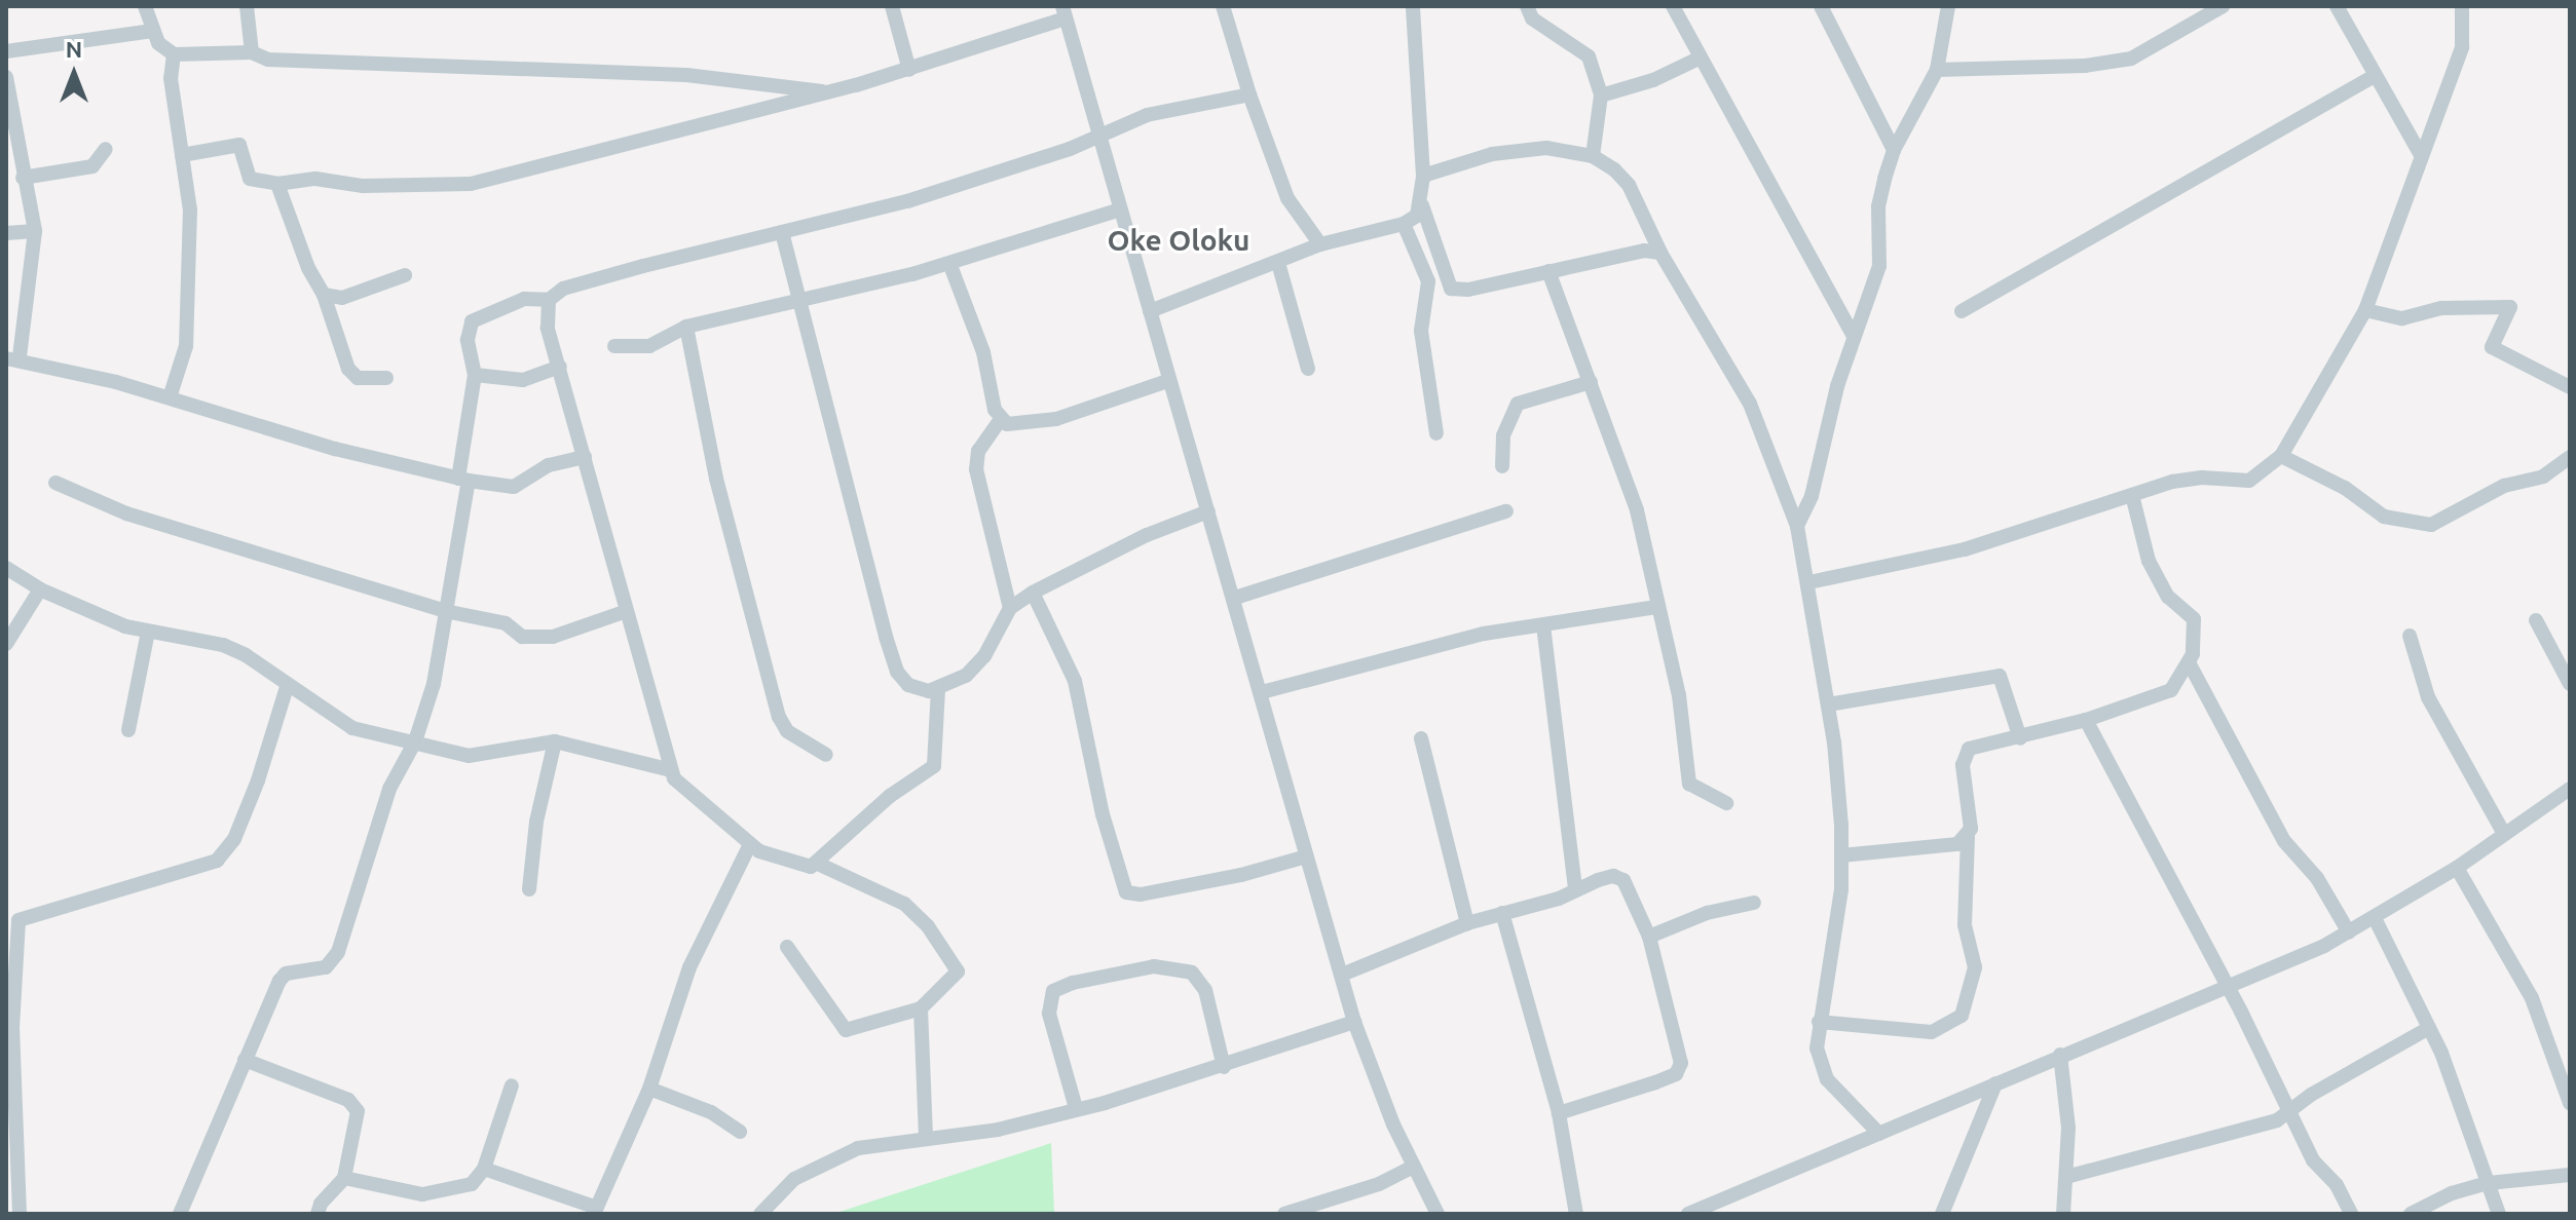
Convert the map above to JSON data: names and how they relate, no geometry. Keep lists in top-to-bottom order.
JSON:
{
  "districts": ["Oke Oloku"],
  "north": "top"
}
